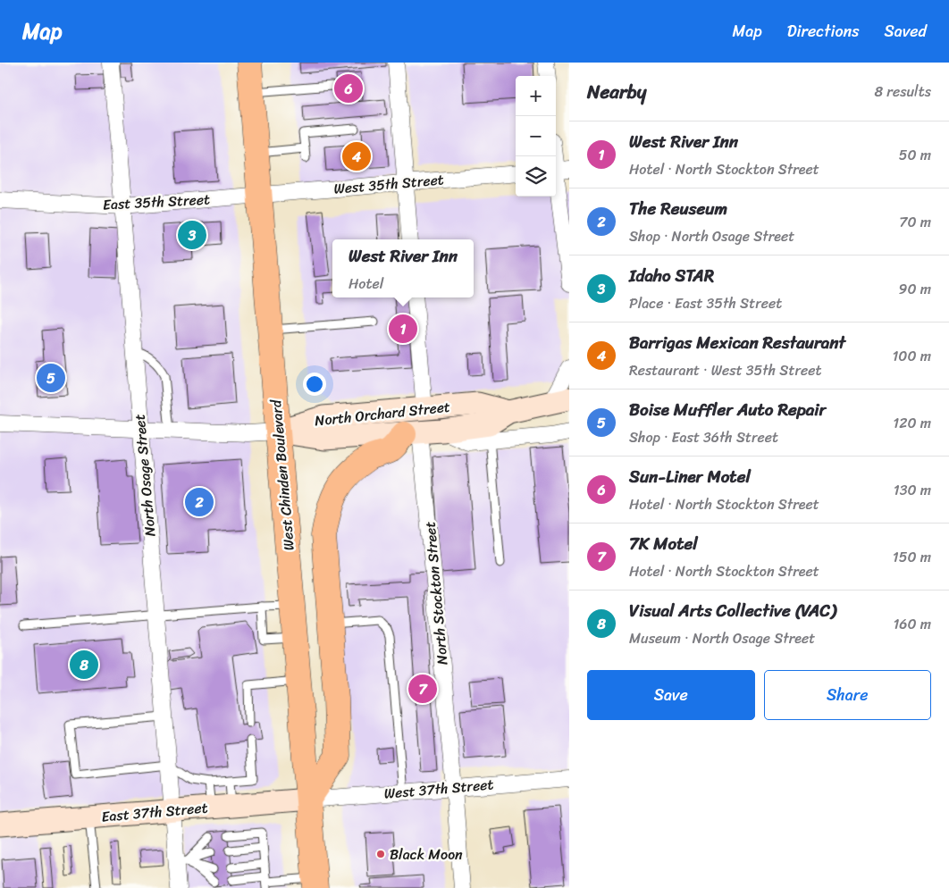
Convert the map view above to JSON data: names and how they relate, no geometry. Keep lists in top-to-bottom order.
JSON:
{
  "streets": {
    "main road": ["North Orchard Street", "West Chinden Boulevard", "East 37th Street"],
    "street": [
      "West 35th Street",
      "East 35th Street",
      "North Osage Street",
      "North Stockton Street",
      "West 37th Street"
    ]
  },
  "crossings": [
    ["West 35th Street", "East 35th Street"],
    ["West 35th Street", "West Chinden Boulevard"],
    ["East 35th Street", "North Osage Street"],
    ["East 35th Street", "West Chinden Boulevard"],
    ["North Orchard Street", "West Chinden Boulevard"],
    ["North Orchard Street", "North Stockton Street"],
    ["North Osage Street", "East 37th Street"],
    ["West Chinden Boulevard", "West 37th Street"],
    ["West Chinden Boulevard", "East 37th Street"],
    ["North Stockton Street", "West 37th Street"],
    ["West 37th Street", "East 37th Street"]
  ],
  "places": ["Black Moon"],
  "page": {
    "header": "Map",
    "nav": ["Map", "Directions", "Saved"],
    "heading": ["Nearby", "8 results"],
    "pins": [
      "6",
      "4",
      "3",
      "1",
      "5",
      "2",
      "8",
      "7"
    ],
    "map_buttons": ["+", "−"],
    "list": [
      {
        "mark": "1",
        "name": "West River Inn",
        "note": "Hotel · North Stockton Street",
        "value": "50 m"
      },
      {
        "mark": "2",
        "name": "The Reuseum",
        "note": "Shop · North Osage Street",
        "value": "70 m"
      },
      {
        "mark": "3",
        "name": "Idaho STAR",
        "note": "Place · East 35th Street",
        "value": "90 m"
      },
      {
        "mark": "4",
        "name": "Barrigas Mexican Restaurant",
        "note": "Restaurant · West 35th Street",
        "value": "100 m"
      },
      {
        "mark": "5",
        "name": "Boise Muffler Auto Repair",
        "note": "Shop · East 36th Street",
        "value": "120 m"
      },
      {
        "mark": "6",
        "name": "Sun-Liner Motel",
        "note": "Hotel · North Stockton Street",
        "value": "130 m"
      },
      {
        "mark": "7",
        "name": "7K Motel",
        "note": "Hotel · North Stockton Street",
        "value": "150 m"
      },
      {
        "mark": "8",
        "name": "Visual Arts Collective (VAC)",
        "note": "Museum · North Osage Street",
        "value": "160 m"
      }
    ],
    "popup": ["West River Inn", "Hotel"],
    "buttons": ["Save", "Share"]
  }
}
